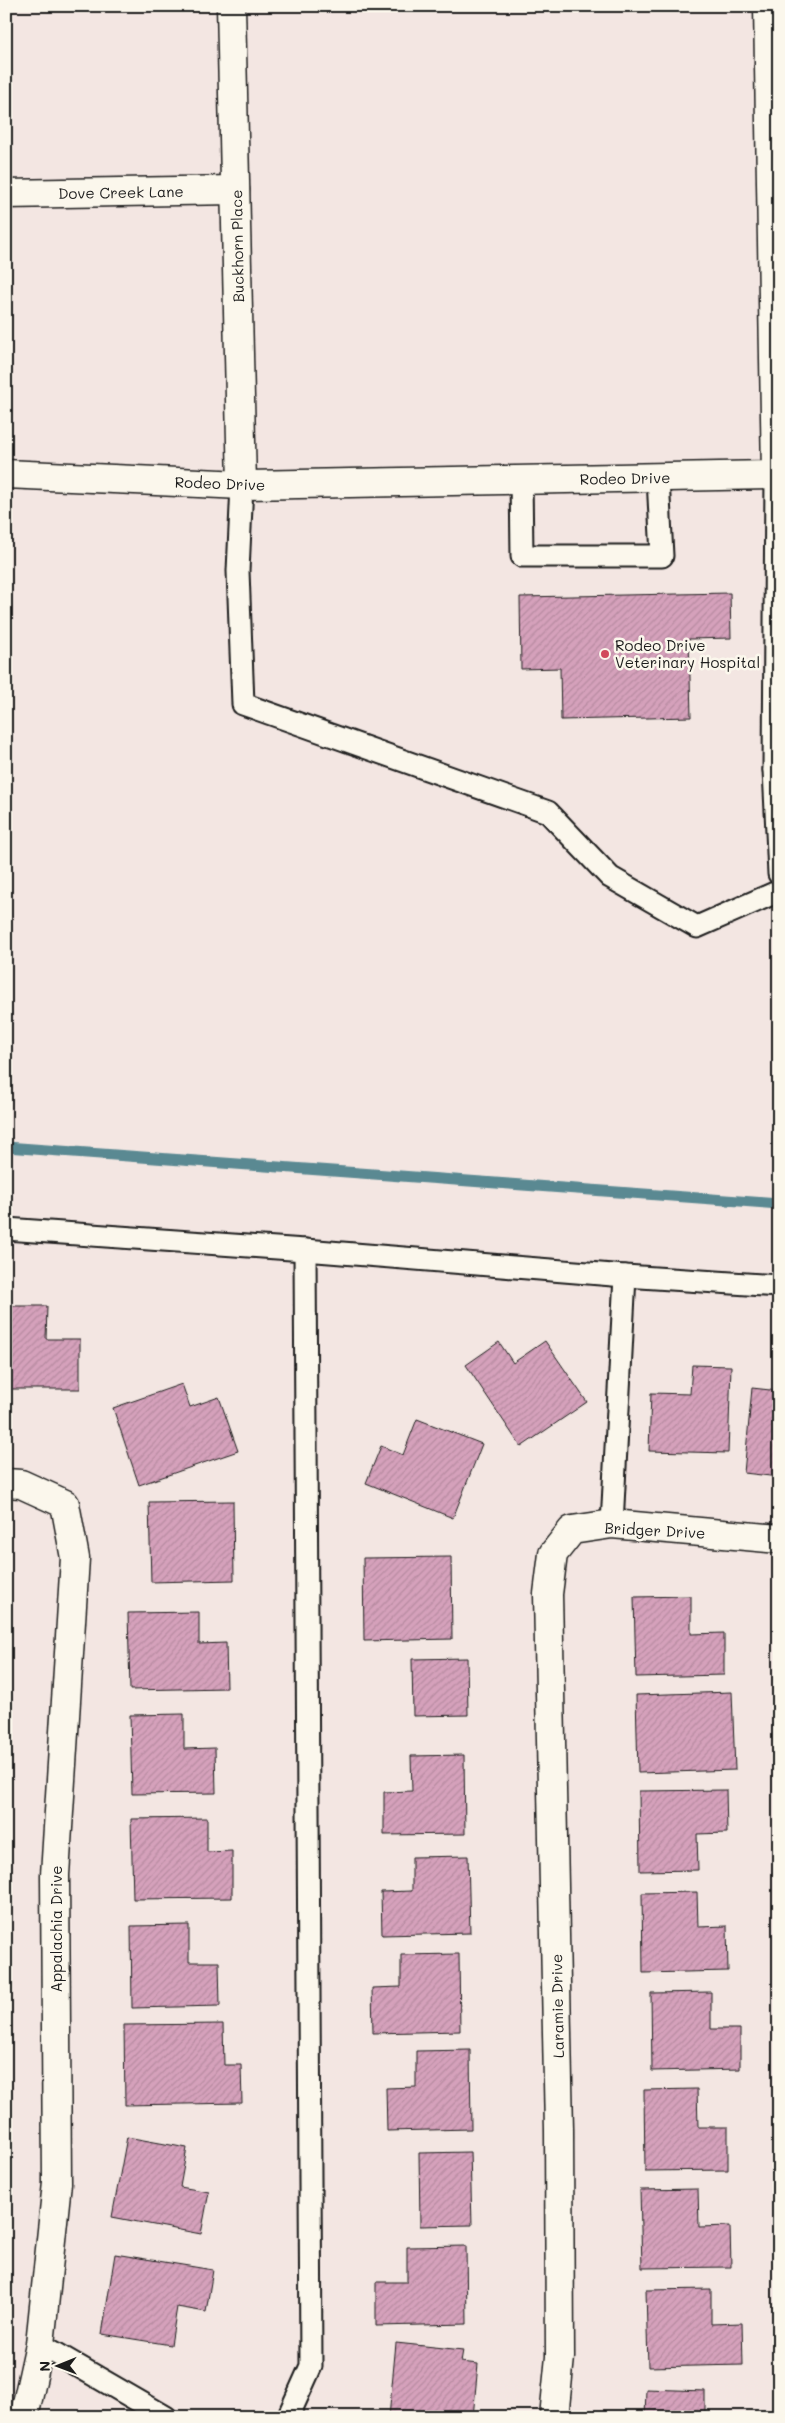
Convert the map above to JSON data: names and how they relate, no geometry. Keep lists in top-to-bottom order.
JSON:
{
  "streets": {
    "street": [
      "Dove Creek Lane",
      "Buckhorn Place",
      "Rodeo Drive",
      "Bridger Drive",
      "Appalachia Drive",
      "Laramie Drive"
    ]
  },
  "crossings": [
    ["Dove Creek Lane", "Buckhorn Place"],
    ["Buckhorn Place", "Rodeo Drive"],
    ["Bridger Drive", "Laramie Drive"]
  ],
  "places": ["Rodeo Drive Veterinary Hospital"],
  "north": "left"
}
